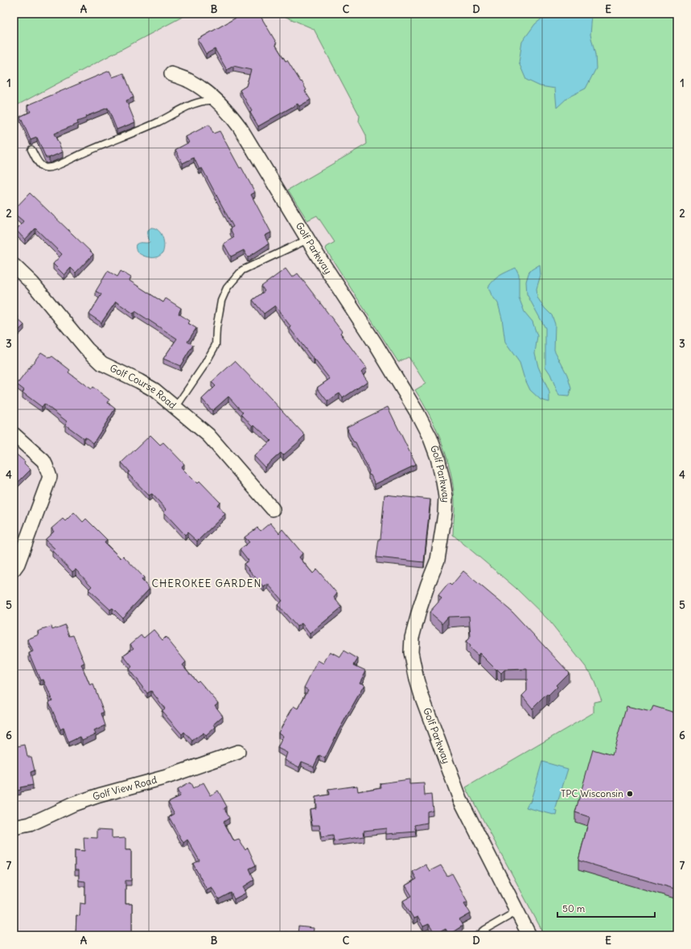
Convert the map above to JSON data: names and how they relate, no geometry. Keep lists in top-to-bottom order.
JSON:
{
  "streets": {
    "street": ["Golf Parkway", "Golf Course Road", "Golf View Road"]
  },
  "districts": ["CHEROKEE GARDEN"],
  "places": ["TPC Wisconsin"],
  "scale_bar": "50 m",
  "grid": {
    "columns": [
      "A",
      "B",
      "C",
      "D",
      "E"
    ],
    "rows": [
      "1",
      "2",
      "3",
      "4",
      "5",
      "6",
      "7"
    ]
  }
}
